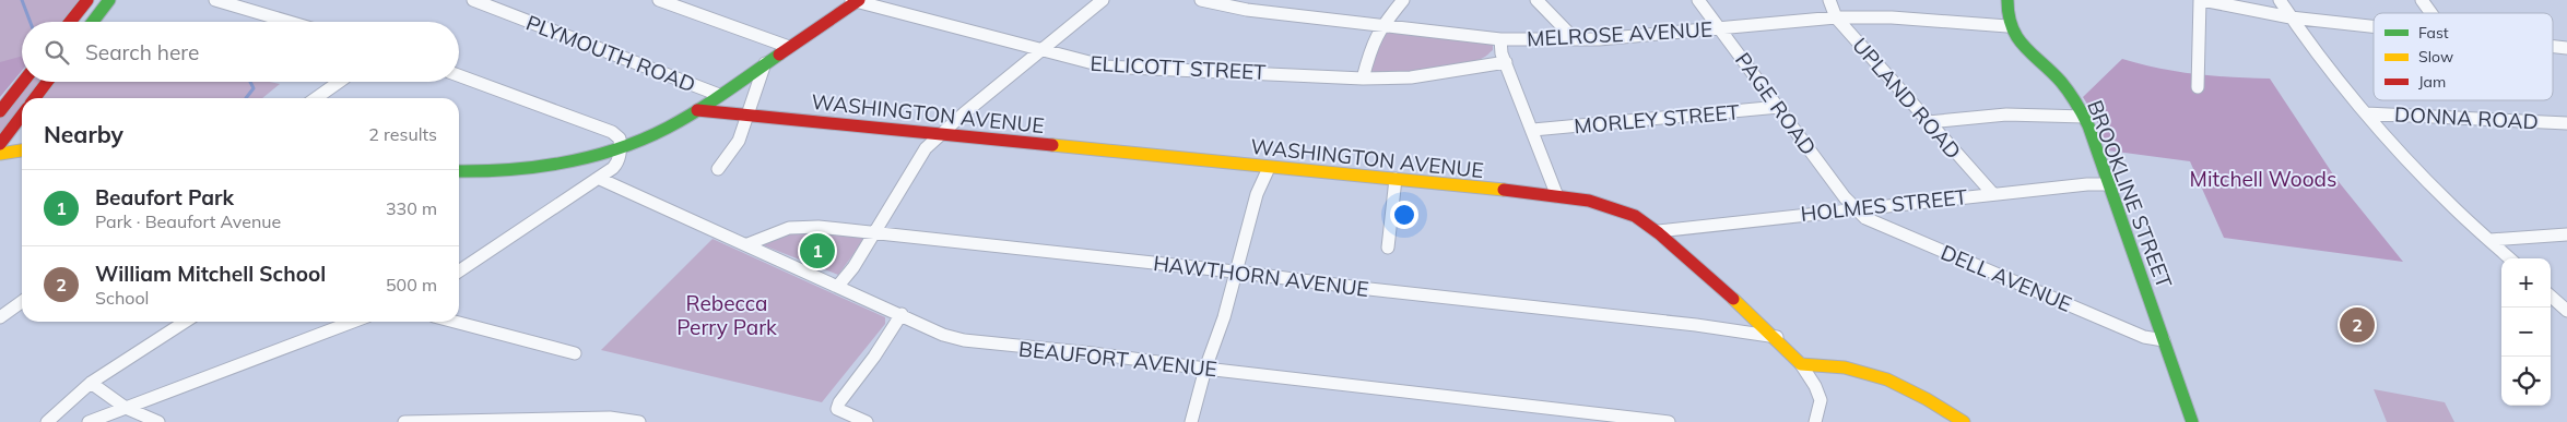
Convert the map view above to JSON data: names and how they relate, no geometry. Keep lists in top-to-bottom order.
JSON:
{
  "streets": {
    "street": [
      "MELROSE AVENUE",
      "PLYMOUTH ROAD",
      "ELLICOTT STREET",
      "UPLAND ROAD",
      "PAGE ROAD",
      "WASHINGTON AVENUE",
      "DONNA ROAD",
      "MORLEY STREET",
      "BROOKLINE STREET",
      "HOLMES STREET",
      "HAWTHORN AVENUE",
      "DELL AVENUE",
      "BEAUFORT AVENUE"
    ]
  },
  "crossings": [
    ["MELROSE AVENUE", "UPLAND ROAD"],
    ["MELROSE AVENUE", "PAGE ROAD"],
    ["MELROSE AVENUE", "BROOKLINE STREET"],
    ["UPLAND ROAD", "HOLMES STREET"],
    ["PAGE ROAD", "MORLEY STREET"],
    ["PAGE ROAD", "HOLMES STREET"],
    ["PAGE ROAD", "DELL AVENUE"],
    ["WASHINGTON AVENUE", "HOLMES STREET"],
    ["WASHINGTON AVENUE", "HAWTHORN AVENUE"],
    ["BROOKLINE STREET", "HOLMES STREET"],
    ["BROOKLINE STREET", "DELL AVENUE"],
    ["HOLMES STREET", "DELL AVENUE"],
    ["HAWTHORN AVENUE", "BEAUFORT AVENUE"]
  ],
  "parks": ["Mitchell Woods", "Rebecca Perry Park"],
  "legend": ["Fast", "Slow", "Jam"],
  "page": {
    "search": "Search here",
    "heading": ["Nearby", "2 results"],
    "list": [
      {
        "mark": "1",
        "name": "Beaufort Park",
        "note": "Park · Beaufort Avenue",
        "value": "330 m"
      },
      {
        "mark": "2",
        "name": "William Mitchell School",
        "note": "School",
        "value": "500 m"
      }
    ],
    "pins": ["1", "2"],
    "map_buttons": ["+", "−"]
  }
}
